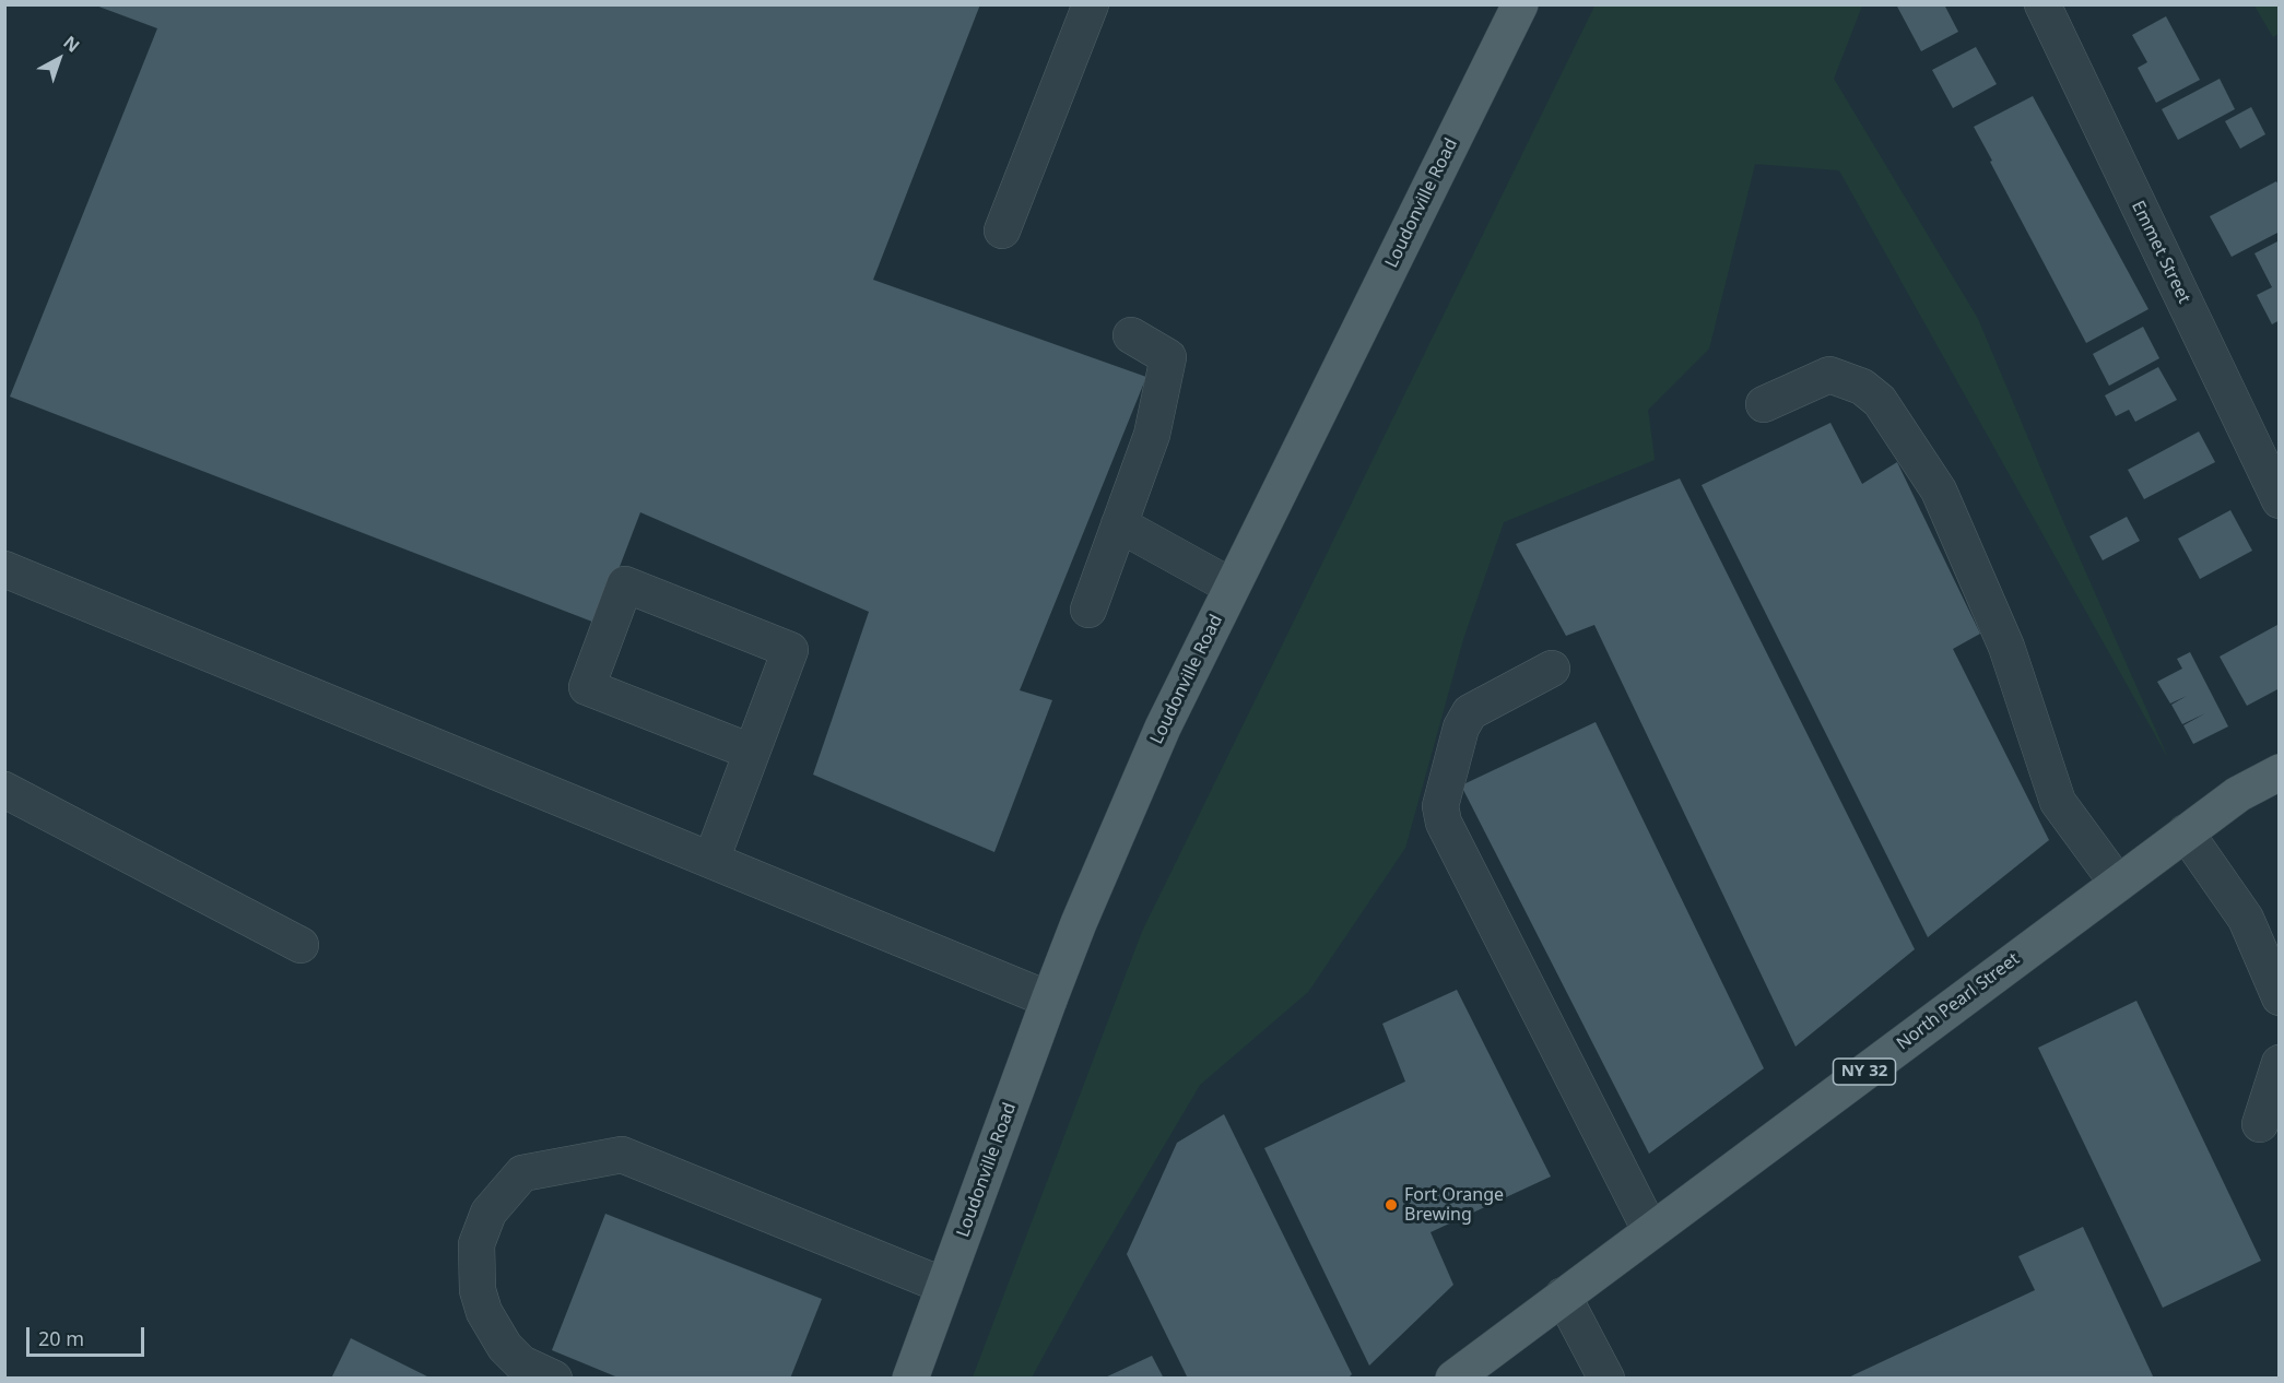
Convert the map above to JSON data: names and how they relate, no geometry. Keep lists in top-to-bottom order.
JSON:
{
  "streets": {
    "main road": ["Loudonville Road", "North Pearl Street", "NY 32"],
    "street": ["Emmet Street"]
  },
  "places": ["Fort Orange Brewing"],
  "scale_bar": "20 m",
  "north": "top right"
}
